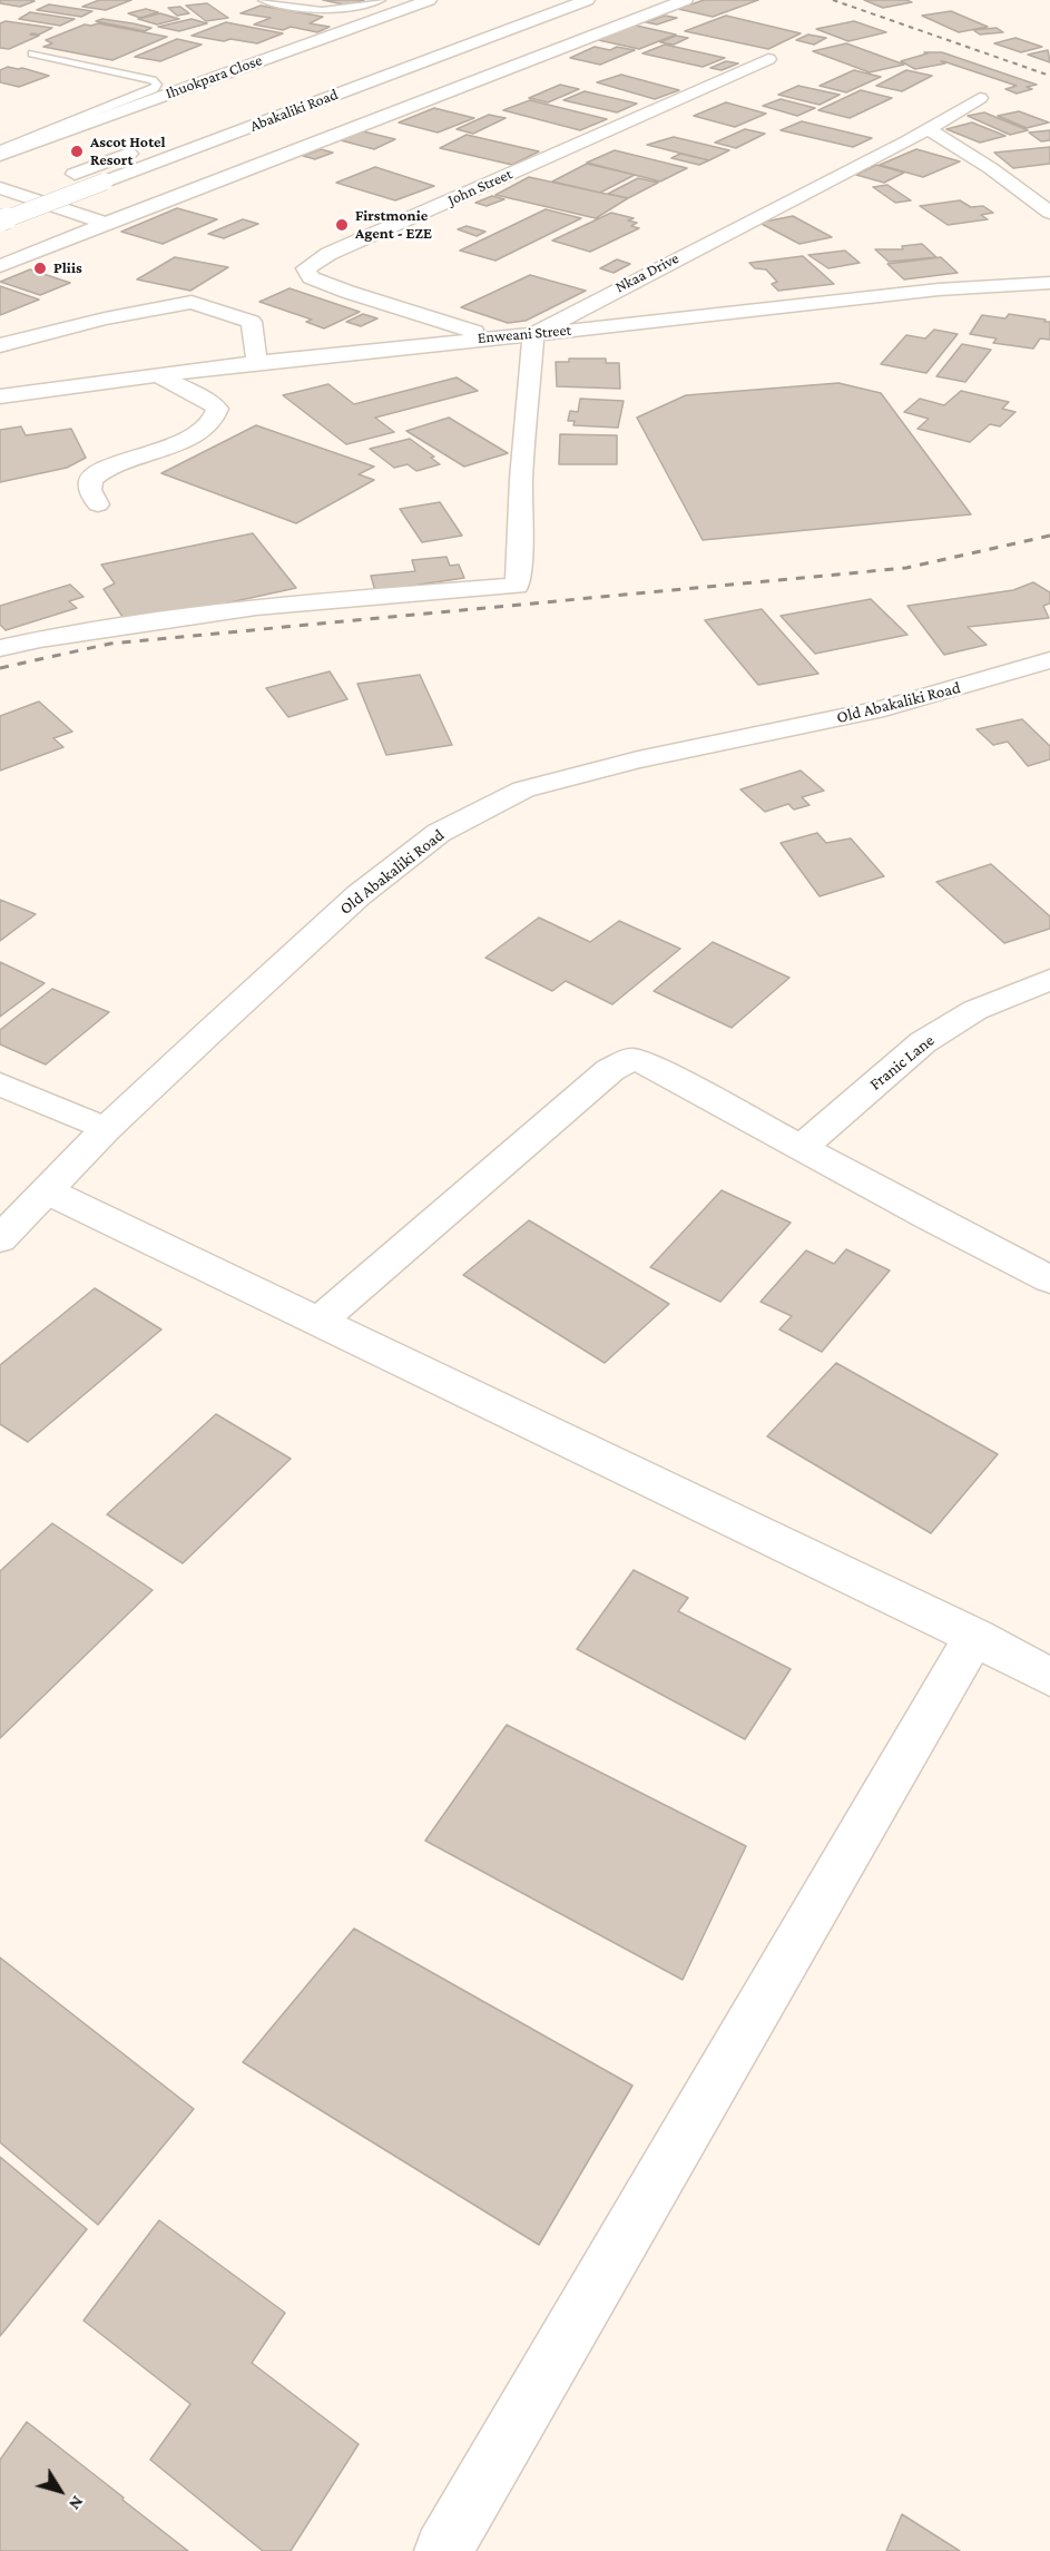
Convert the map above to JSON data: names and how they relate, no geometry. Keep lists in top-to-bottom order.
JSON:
{
  "streets": {
    "main road": [
      "Ihuokpara Close",
      "Abakaliki Road",
      "John Street",
      "Nkaa Drive",
      "Enweani Street",
      "Old Abakaliki Road",
      "Franic Lane"
    ]
  },
  "crossings": [
    ["John Street", "Enweani Street"],
    ["Nkaa Drive", "Enweani Street"]
  ],
  "places": ["Ascot Hotel Resort", "Firstmonie Agent - EZE", "Pliis"],
  "north": "bottom right"
}
